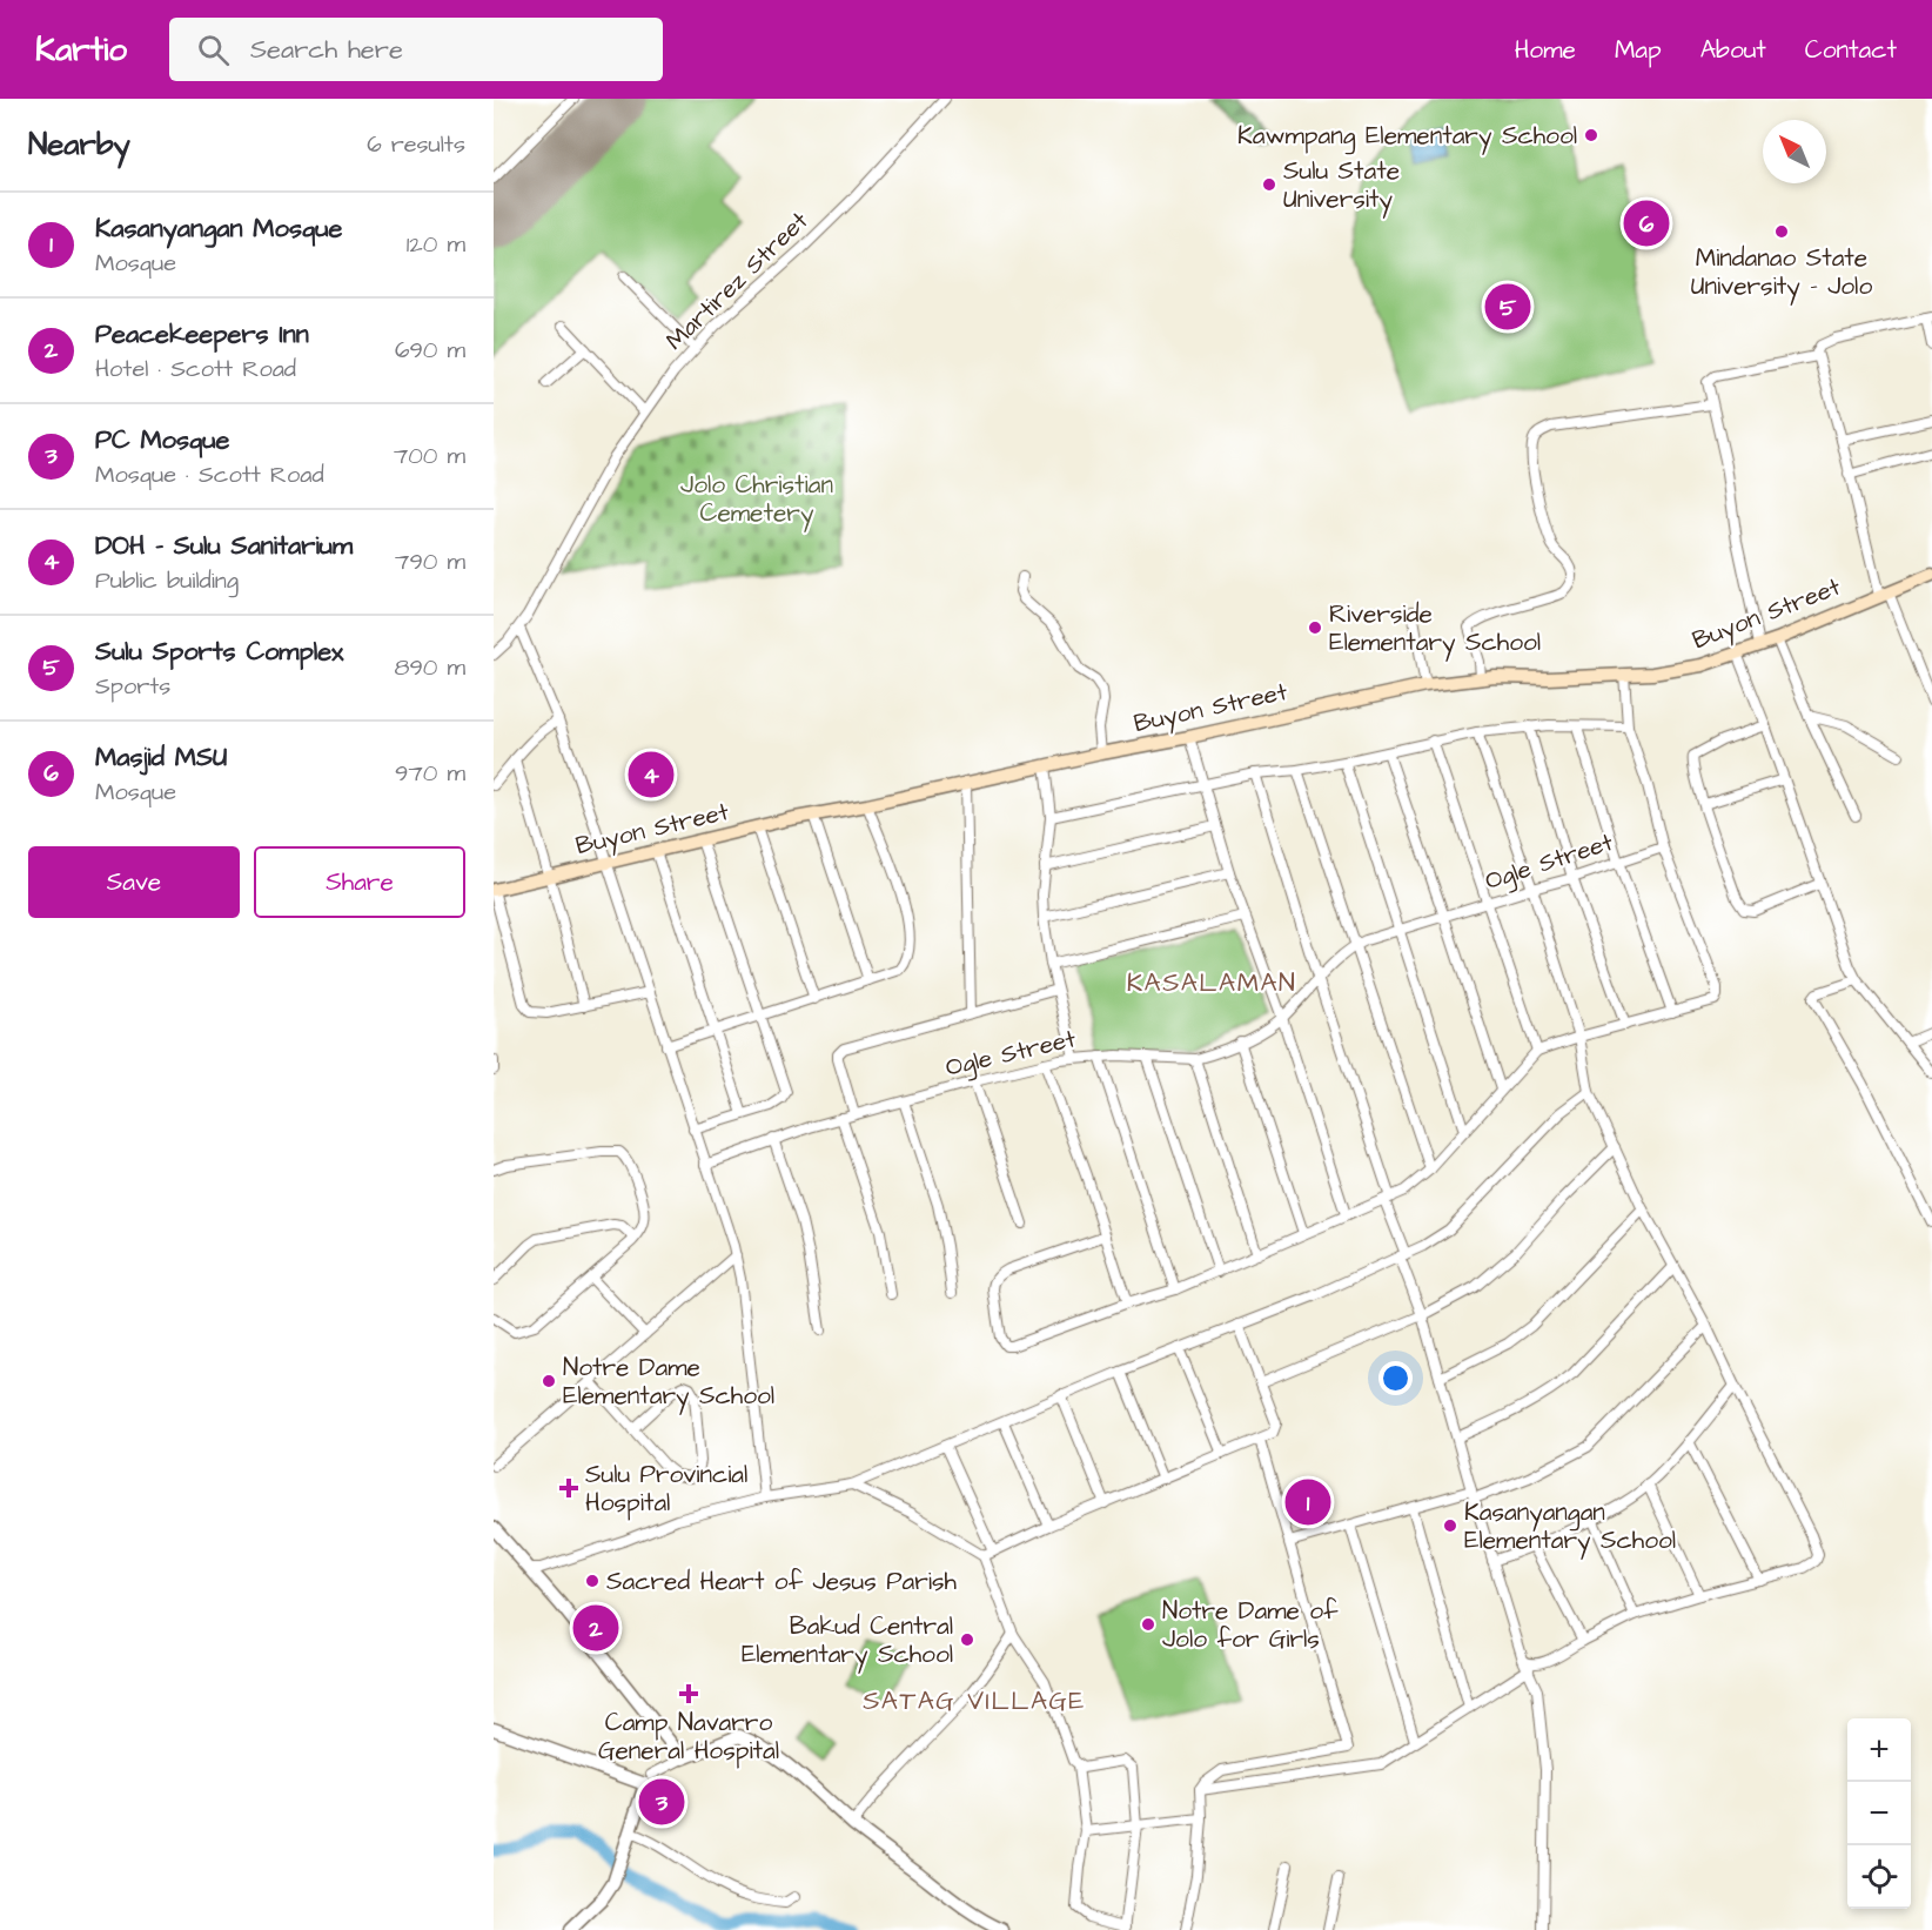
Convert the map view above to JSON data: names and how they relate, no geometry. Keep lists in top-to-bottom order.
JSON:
{
  "streets": {
    "main road": ["Buyon Street"],
    "street": ["Martirez Street", "Ogle Street"]
  },
  "districts": ["KASALAMAN", "SATAG VILLAGE"],
  "parks": ["Jolo Christian Cemetery"],
  "places": {
    "other": [
      "Kawmpang Elementary School",
      "Sulu State University",
      "Mindanao State University - Jolo",
      "Riverside Elementary School",
      "Notre Dame Elementary School",
      "Kasanyangan Elementary School",
      "Sacred Heart of Jesus Parish",
      "Notre Dame of Jolo for Girls",
      "Bakud Central Elementary School"
    ],
    "health": ["Sulu Provincial Hospital", "Camp Navarro General Hospital"]
  },
  "north": "top left",
  "page": {
    "header": "Kartio",
    "search": "Search here",
    "nav": [
      "Home",
      "Map",
      "About",
      "Contact"
    ],
    "heading": ["Nearby", "6 results"],
    "list": [
      {
        "mark": "1",
        "name": "Kasanyangan Mosque",
        "note": "Mosque",
        "value": "120 m"
      },
      {
        "mark": "2",
        "name": "Peacekeepers Inn",
        "note": "Hotel · Scott Road",
        "value": "690 m"
      },
      {
        "mark": "3",
        "name": "PC Mosque",
        "note": "Mosque · Scott Road",
        "value": "700 m"
      },
      {
        "mark": "4",
        "name": "DOH - Sulu Sanitarium",
        "note": "Public building",
        "value": "790 m"
      },
      {
        "mark": "5",
        "name": "Sulu Sports Complex",
        "note": "Sports",
        "value": "890 m"
      },
      {
        "mark": "6",
        "name": "Masjid MSU",
        "note": "Mosque",
        "value": "970 m"
      }
    ],
    "pins": [
      "6",
      "5",
      "4",
      "1",
      "2",
      "3"
    ],
    "buttons": ["Save", "Share"],
    "map_buttons": ["+", "−"]
  }
}
